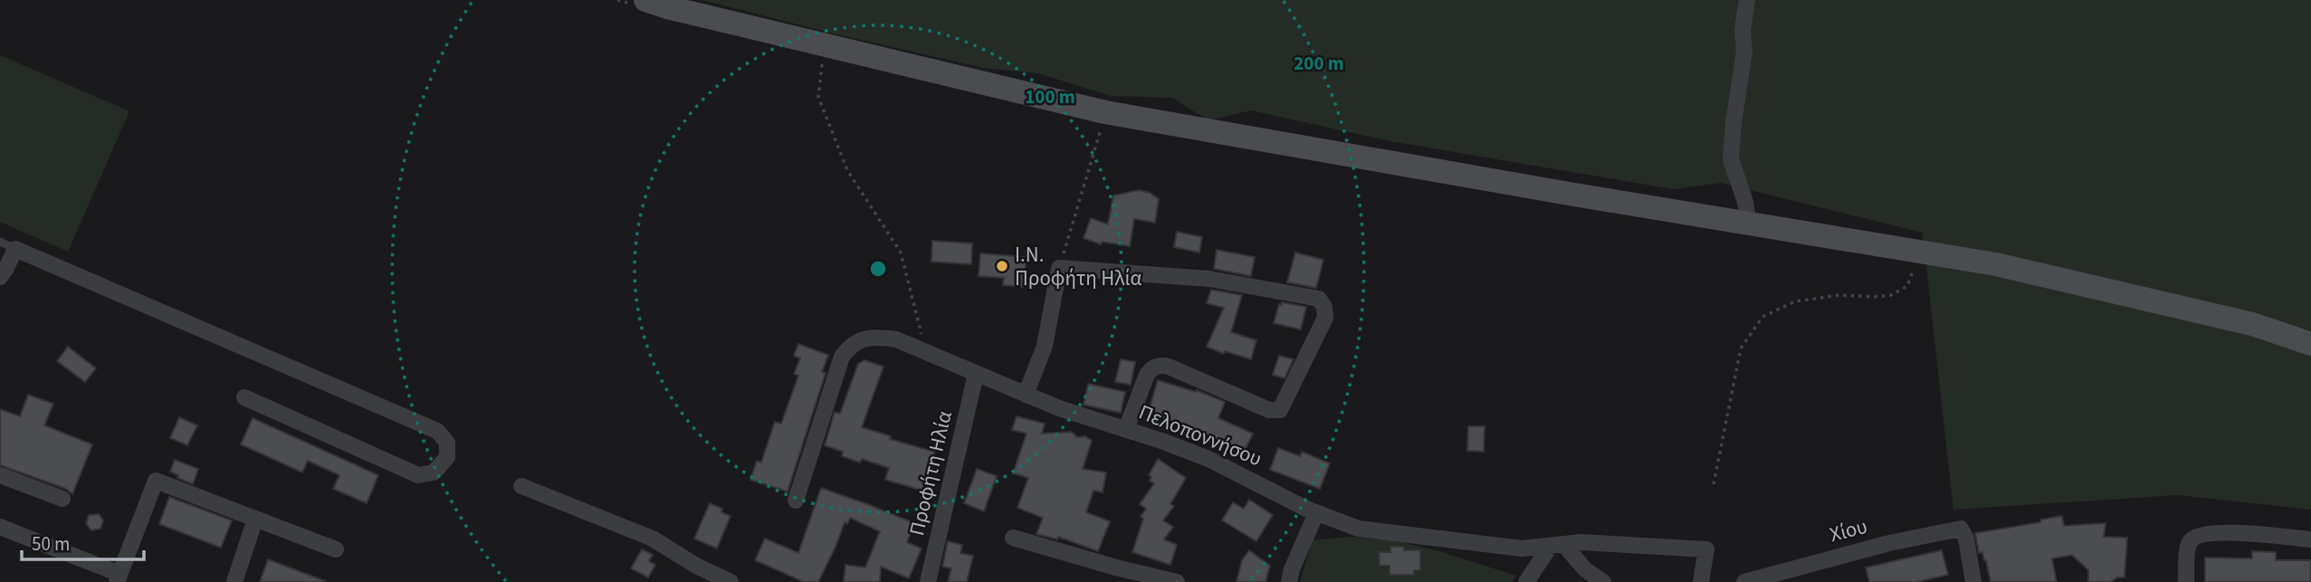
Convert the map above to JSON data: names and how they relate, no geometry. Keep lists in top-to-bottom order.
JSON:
{
  "streets": {
    "street": ["Πελοποννήσου", "Προφήτη Ηλία", "Χίου"]
  },
  "crossings": [
    ["Πελοποννήσου", "Προφήτη Ηλία"]
  ],
  "places": ["Ι.Ν. Προφήτη Ηλία"],
  "scale_bar": "50 m",
  "rings": ["200 m", "100 m"]
}
